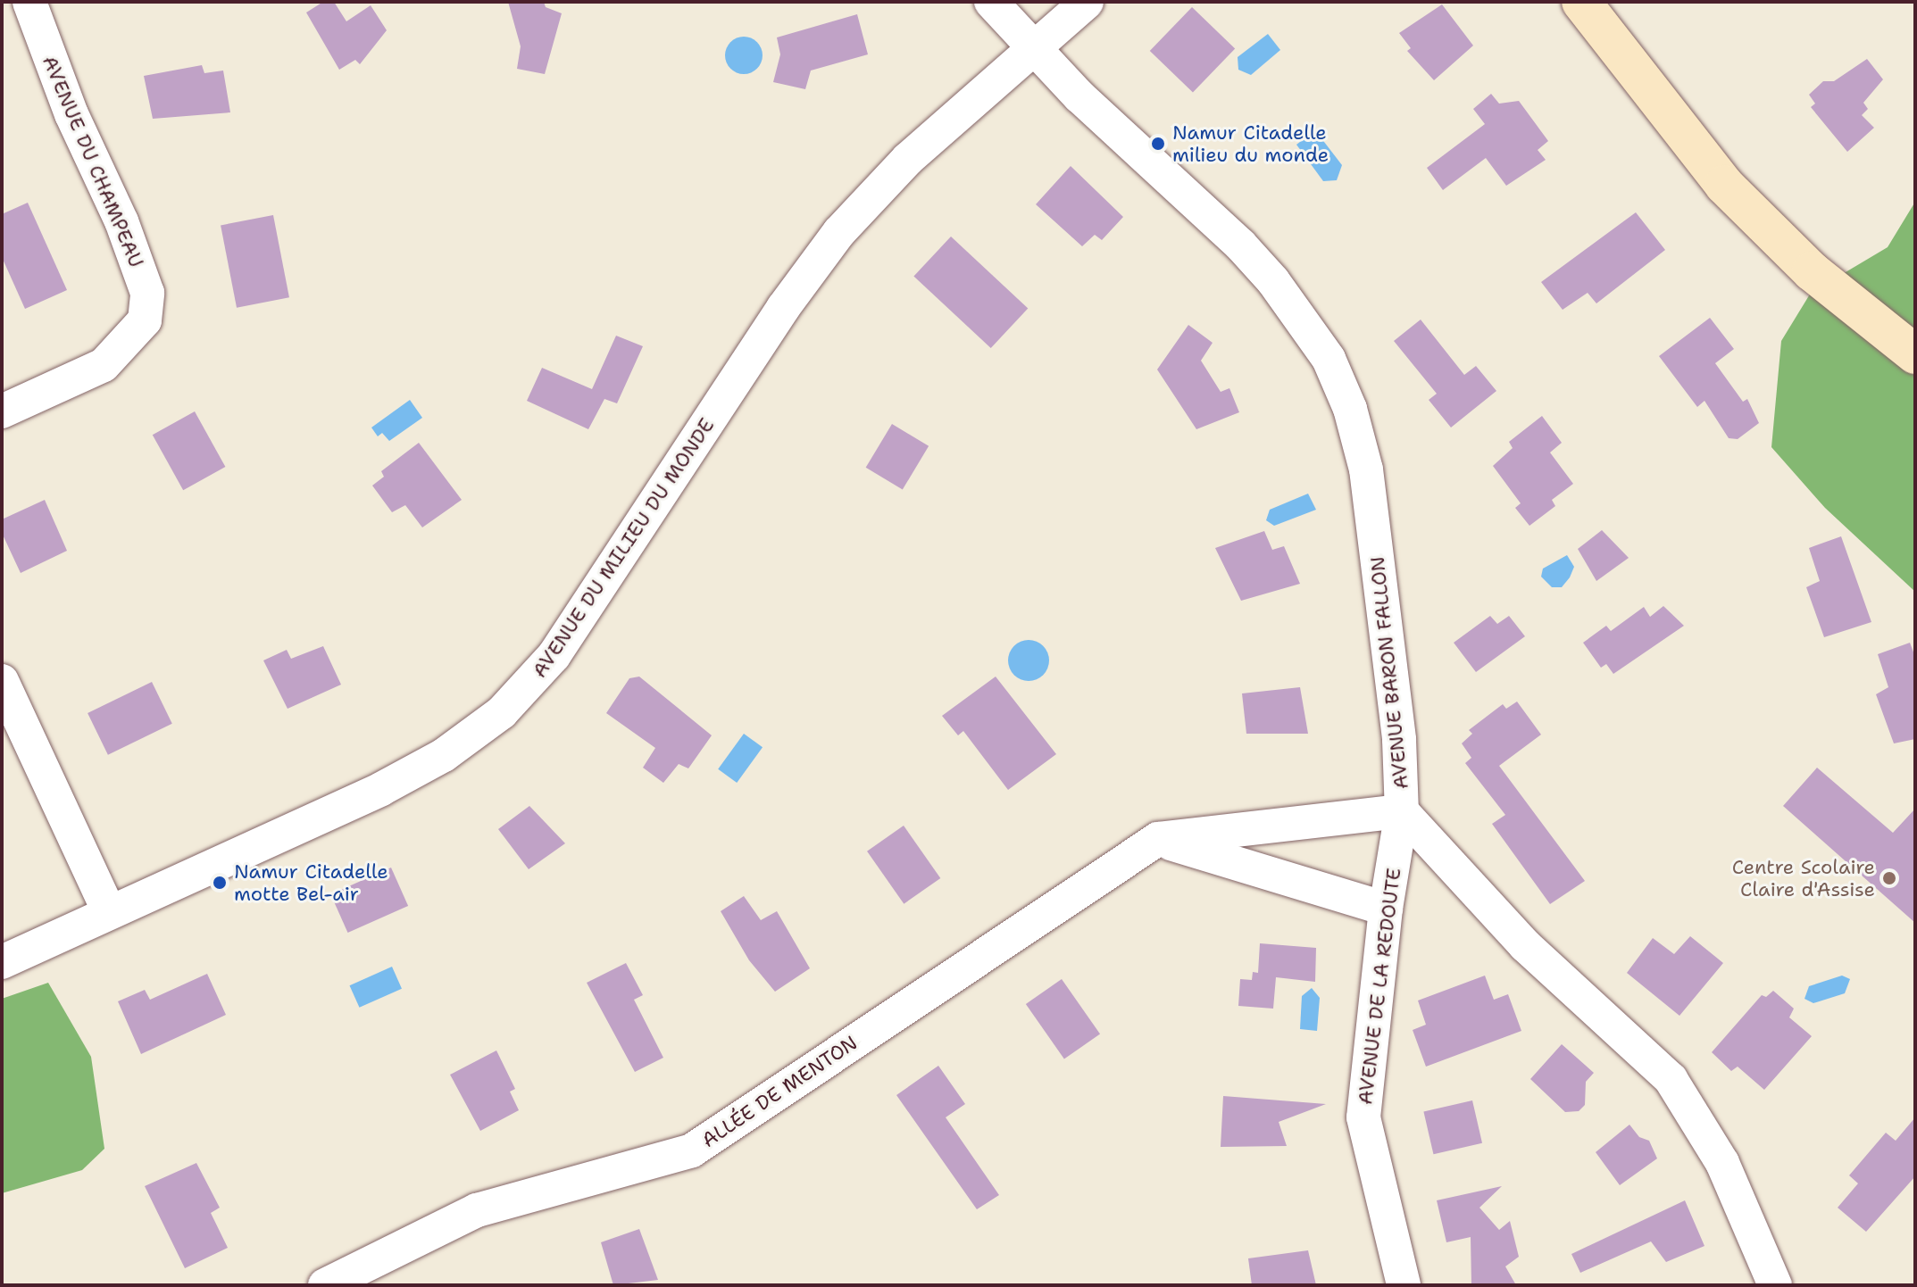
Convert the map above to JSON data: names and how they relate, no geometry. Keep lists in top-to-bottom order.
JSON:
{
  "streets": {
    "street": [
      "AVENUE DU CHAMPEAU",
      "AVENUE DU MILIEU DU MONDE",
      "AVENUE BARON FALLON",
      "AVENUE DE LA REDOUTE",
      "ALLÉE DE MENTON"
    ]
  },
  "crossings": [
    ["AVENUE DU MILIEU DU MONDE", "AVENUE BARON FALLON"],
    ["AVENUE BARON FALLON", "AVENUE DE LA REDOUTE"],
    ["AVENUE BARON FALLON", "ALLÉE DE MENTON"],
    ["AVENUE DE LA REDOUTE", "ALLÉE DE MENTON"]
  ],
  "places": ["Namur Citadelle milieu du monde", "Centre Scolaire Claire d'Assise", "Namur Citadelle motte Bel-air"]
}
